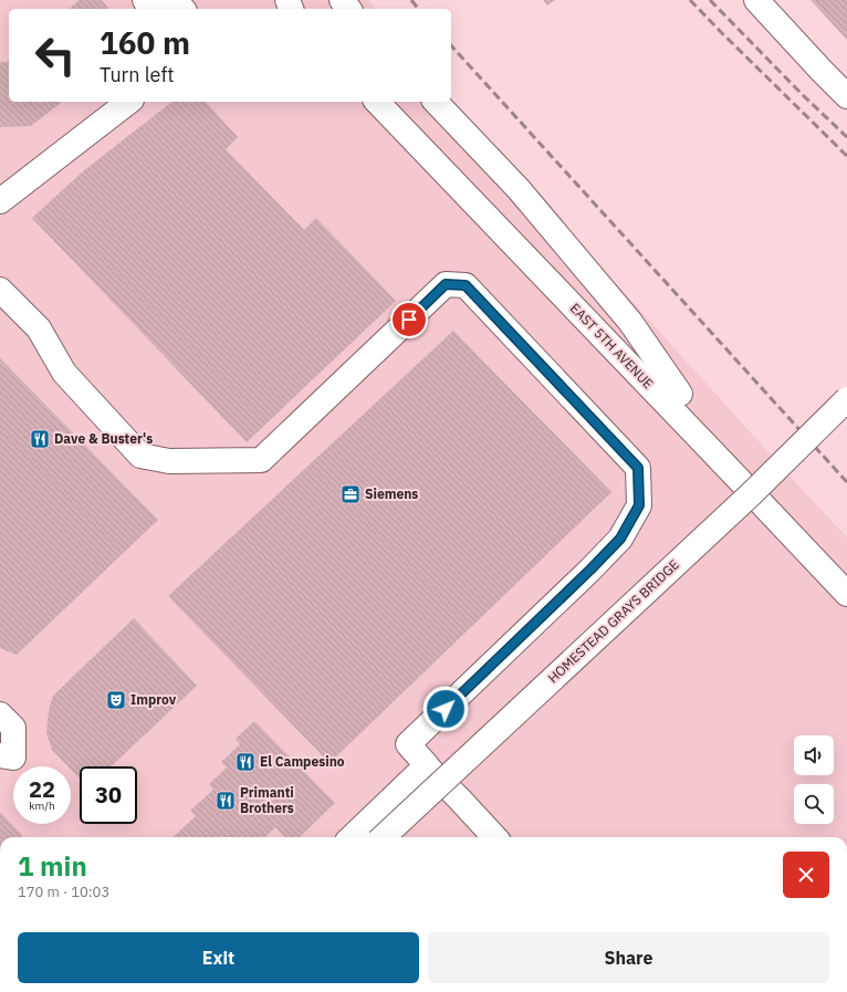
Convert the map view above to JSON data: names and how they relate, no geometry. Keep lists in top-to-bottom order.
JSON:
{
  "streets": {
    "street": ["EAST 5TH AVENUE", "HOMESTEAD GRAYS BRIDGE"]
  },
  "crossings": [
    ["EAST 5TH AVENUE", "HOMESTEAD GRAYS BRIDGE"]
  ],
  "places": {
    "restaurant": ["Dave & Buster's", "El Campesino", "Primanti Brothers"],
    "office": ["Siemens"],
    "theatre": ["Improv"]
  },
  "page": {
    "turn": ["160 m", "Turn left"],
    "speed": "22 km/h",
    "limit": "30",
    "heading": ["1 min", "170 m · 10:03"],
    "buttons": ["Exit", "Share"]
  }
}
